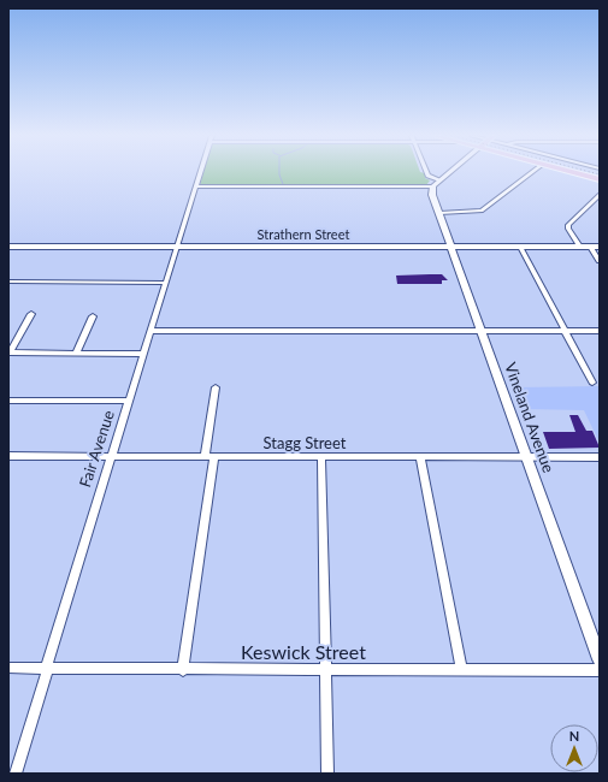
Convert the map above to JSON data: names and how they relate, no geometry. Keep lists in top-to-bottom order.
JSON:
{
  "streets": {
    "main road": ["Strathern Street", "Vineland Avenue"],
    "street": ["Stagg Street", "Fair Avenue", "Keswick Street"]
  },
  "crossings": [
    ["Strathern Street", "Vineland Avenue"],
    ["Strathern Street", "Fair Avenue"],
    ["Vineland Avenue", "Stagg Street"],
    ["Stagg Street", "Fair Avenue"],
    ["Fair Avenue", "Keswick Street"]
  ],
  "north": "top"
}
